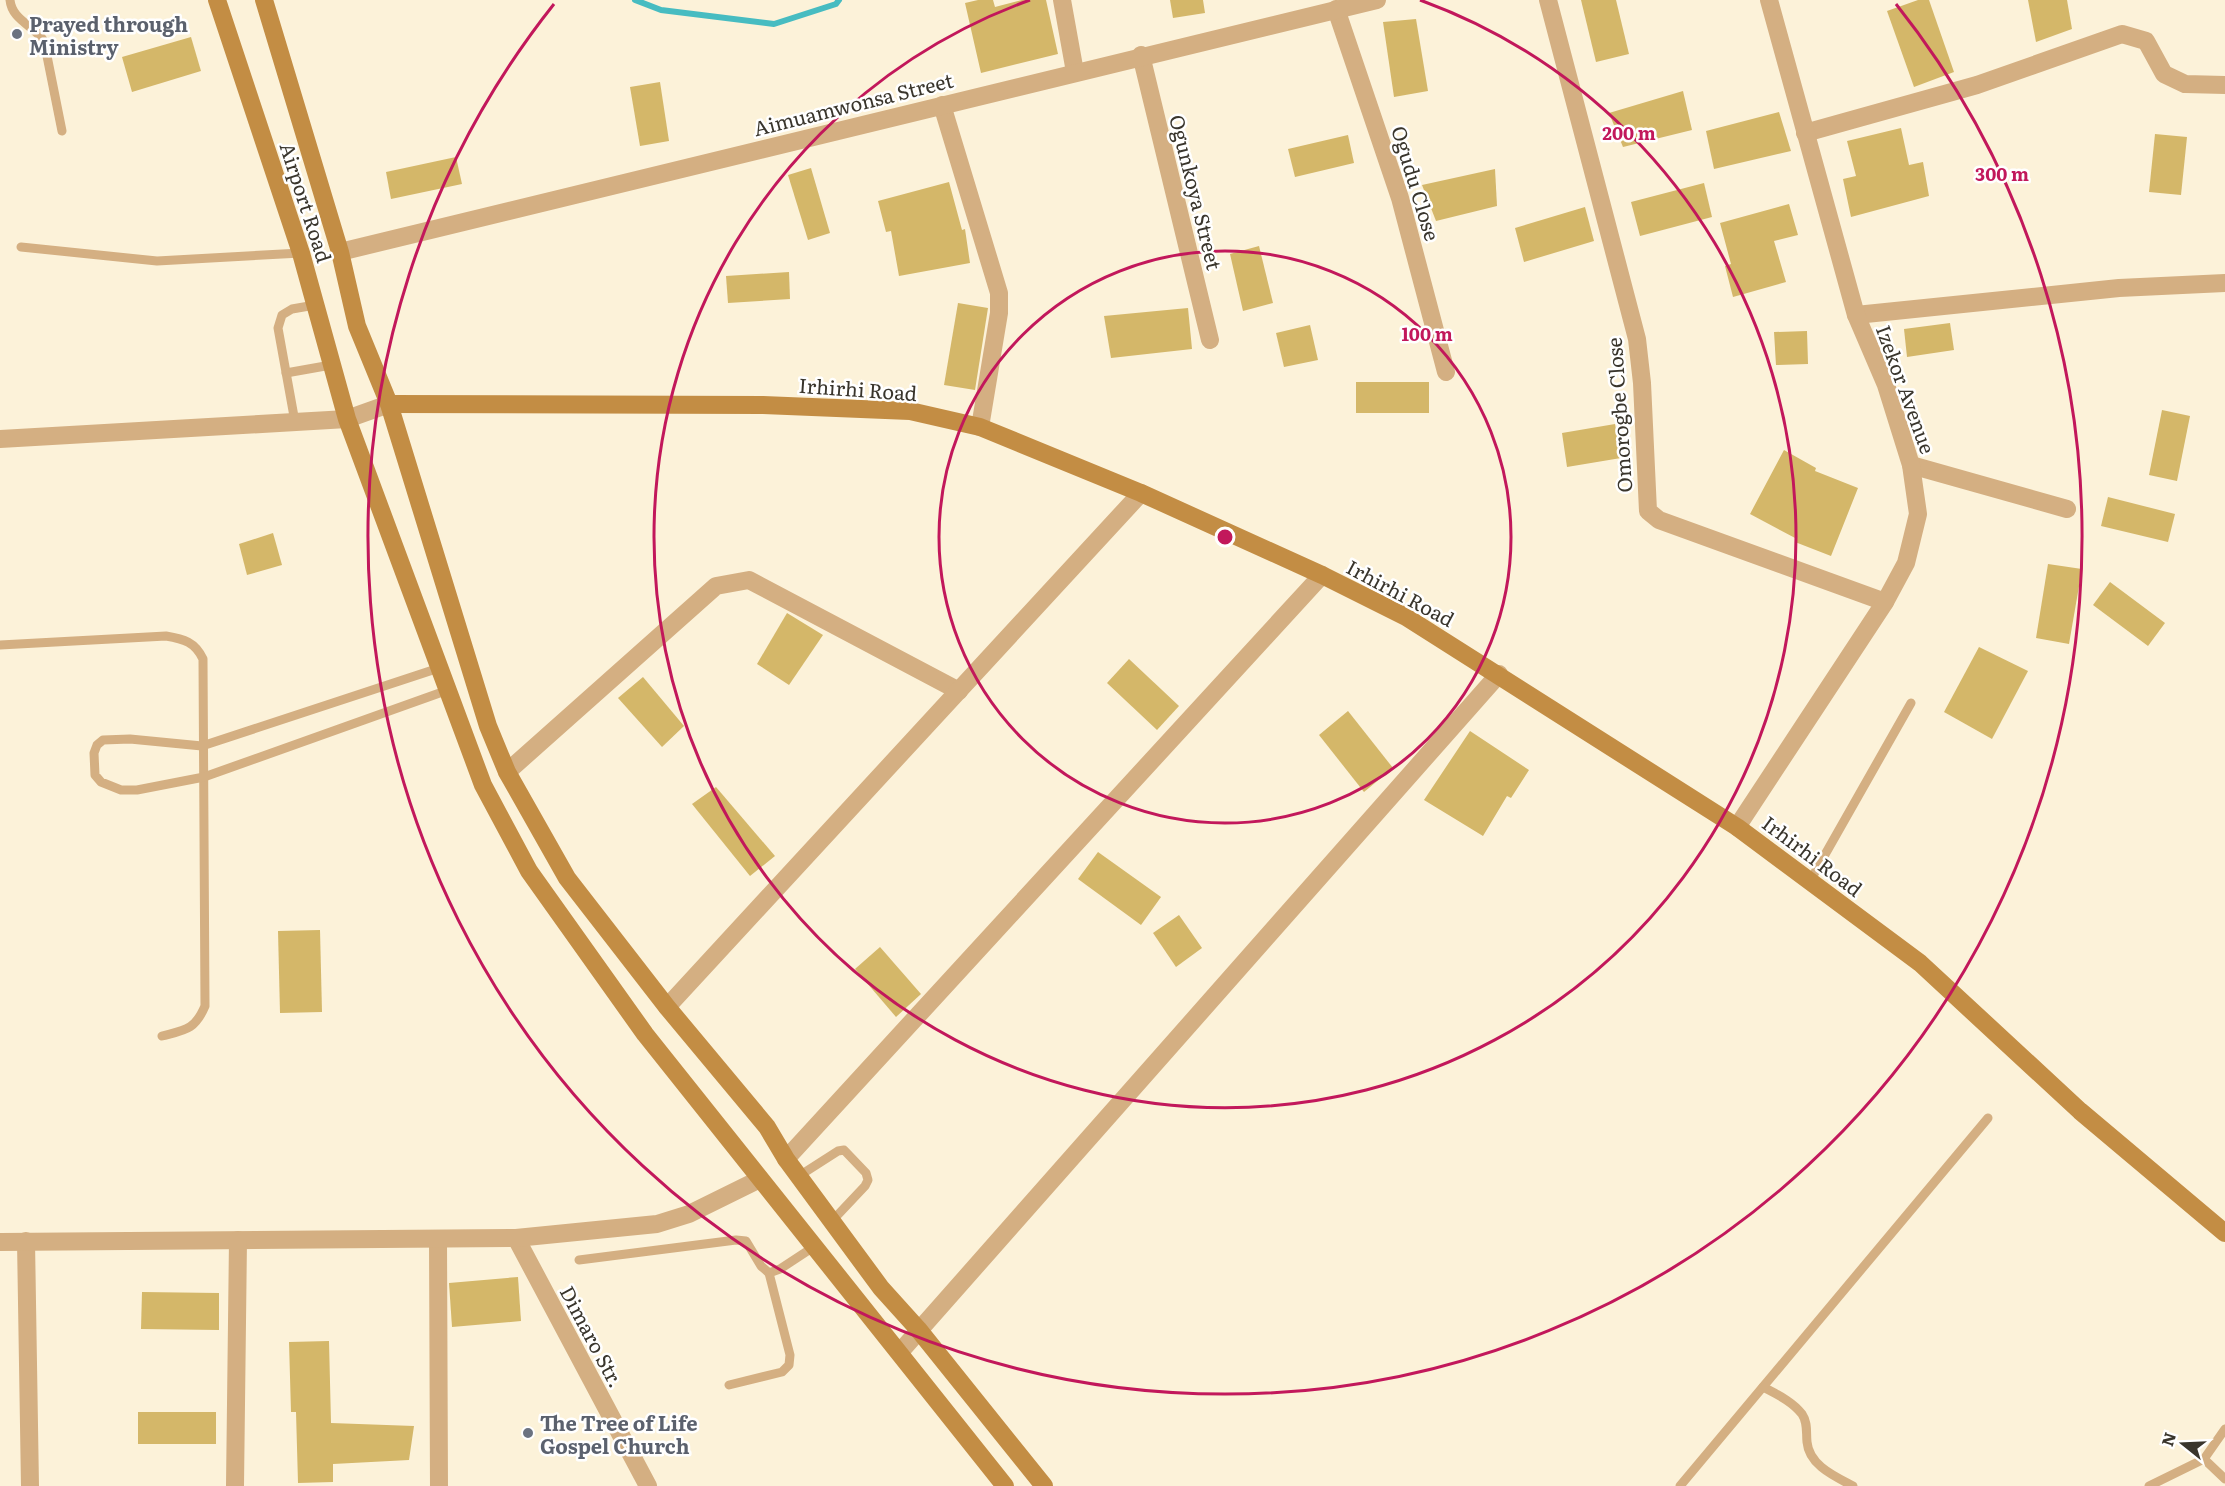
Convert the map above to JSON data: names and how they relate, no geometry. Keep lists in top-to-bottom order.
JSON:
{
  "streets": {
    "main road": ["Airport Road", "Irhirhi Road"],
    "street": [
      "Aimuamwonsa Street",
      "Ogudu Close",
      "Ogunkoya Street",
      "Izekor Avenue",
      "Omorogbe Close",
      "Dimaro Str."
    ]
  },
  "crossings": [
    ["Aimuamwonsa Street", "Ogudu Close"],
    ["Aimuamwonsa Street", "Ogunkoya Street"],
    ["Aimuamwonsa Street", "Airport Road"],
    ["Airport Road", "Irhirhi Road"],
    ["Irhirhi Road", "Izekor Avenue"],
    ["Izekor Avenue", "Omorogbe Close"]
  ],
  "places": ["Prayed through Ministry", "The Tree of Life Gospel Church"],
  "north": "left",
  "rings": ["200 m", "300 m", "100 m"]
}
